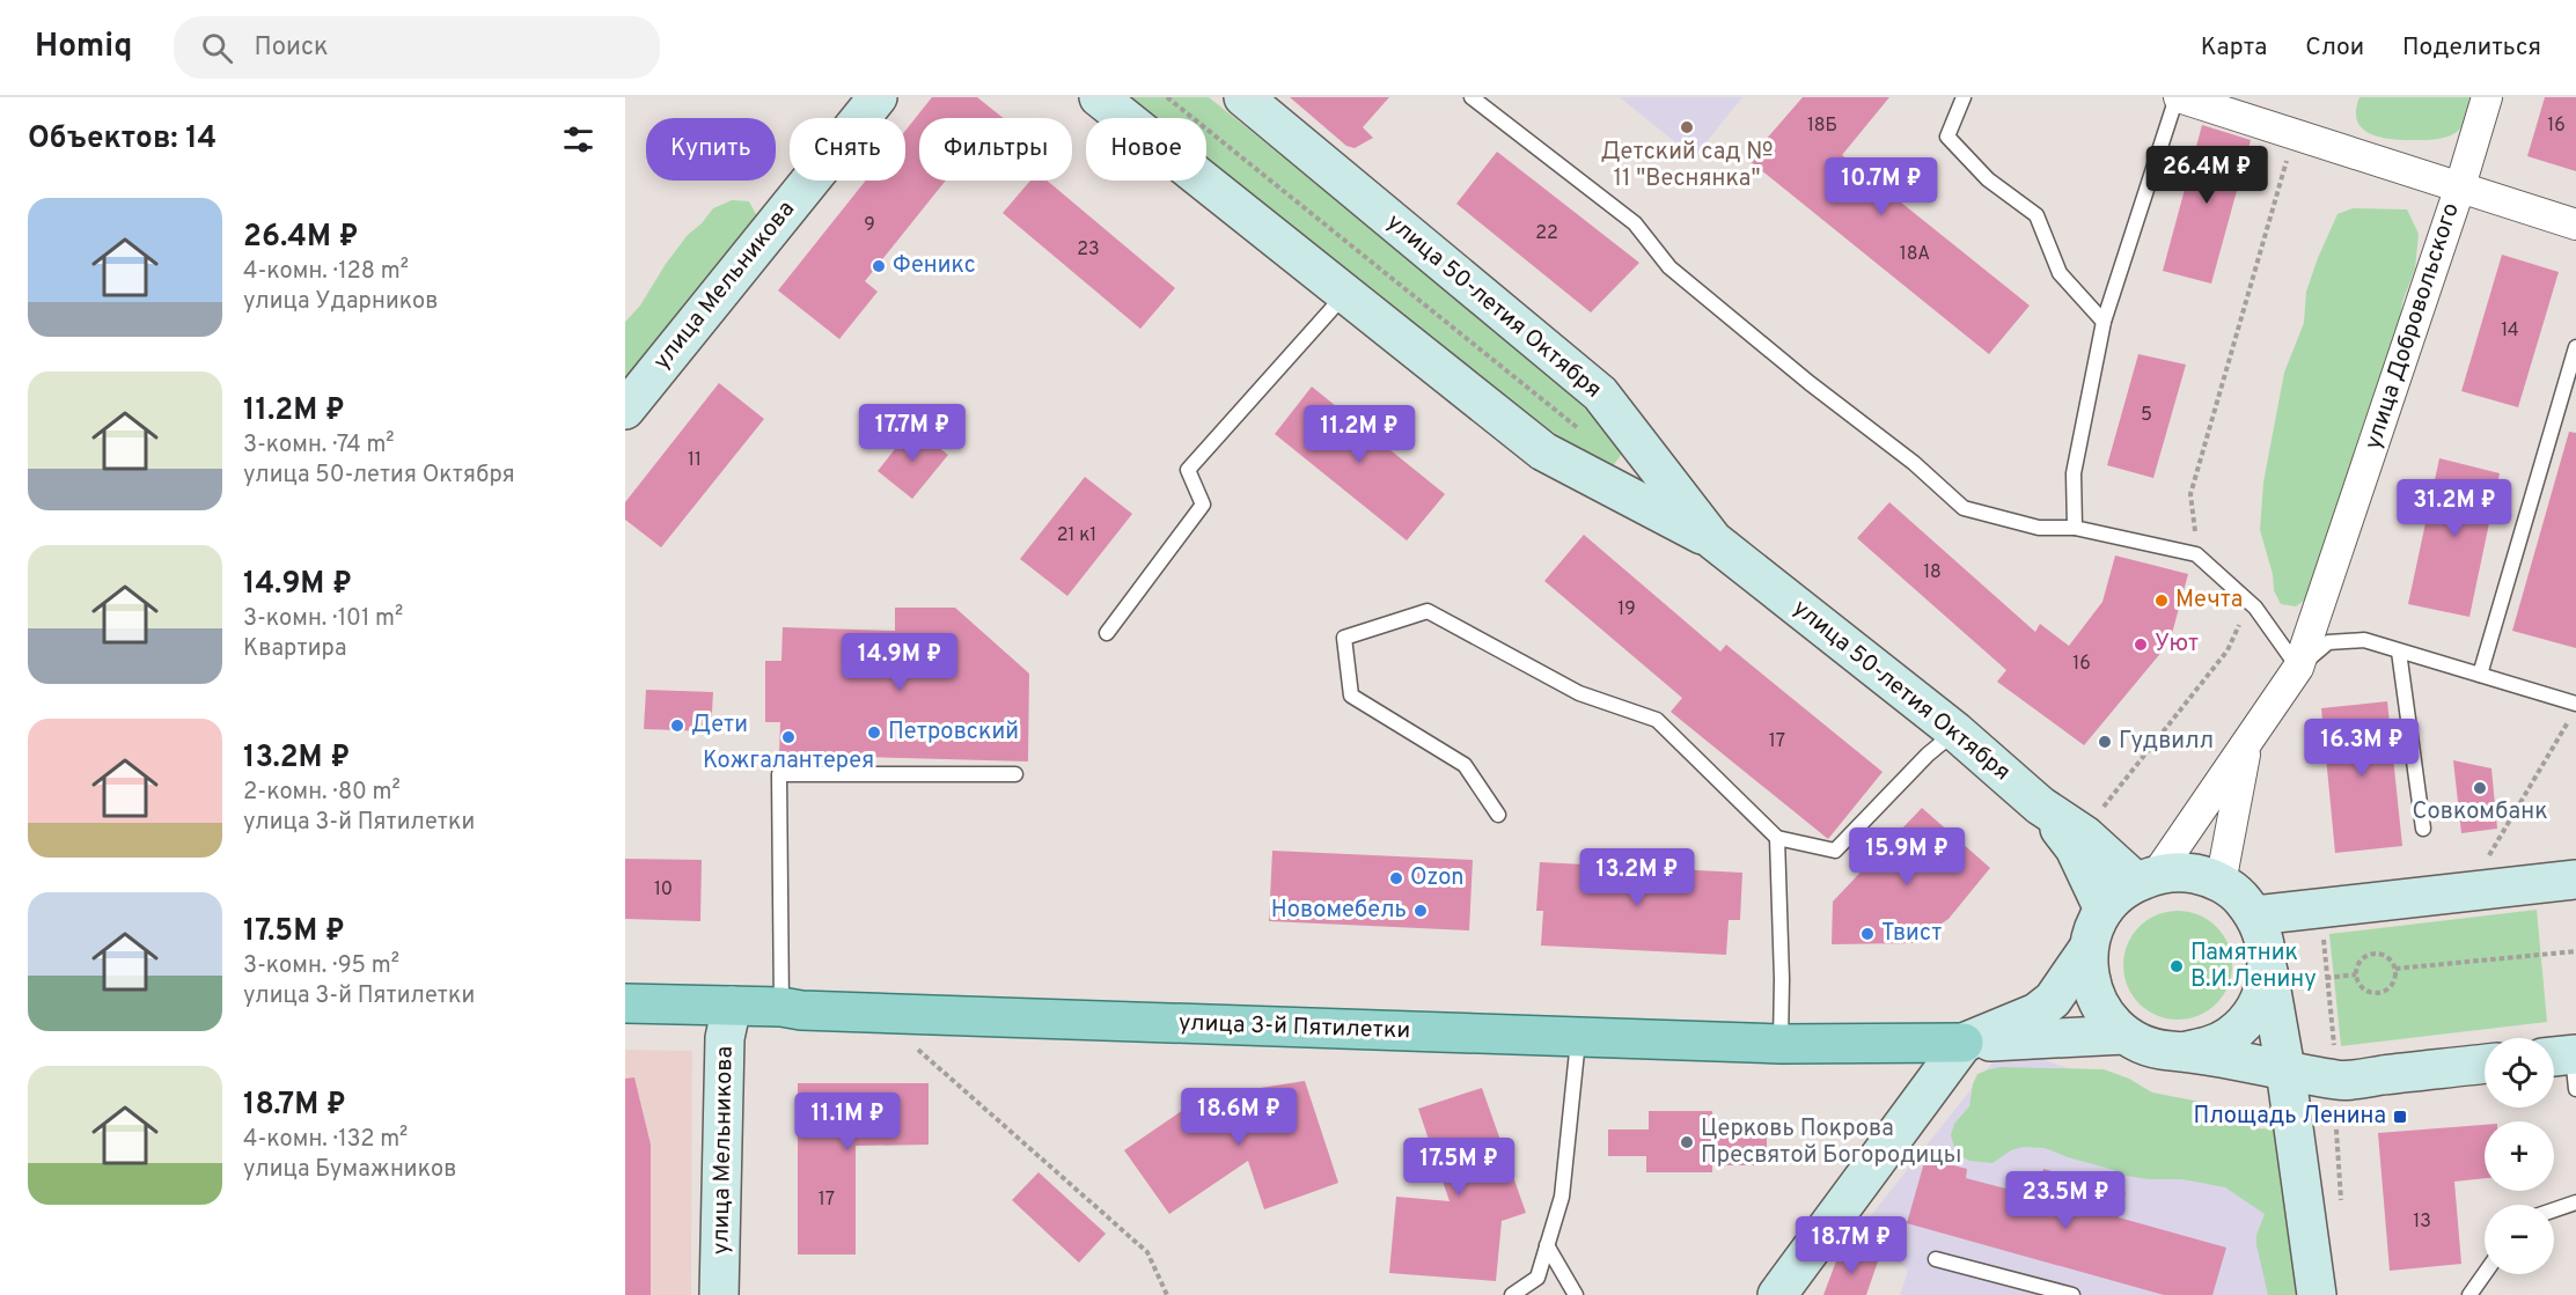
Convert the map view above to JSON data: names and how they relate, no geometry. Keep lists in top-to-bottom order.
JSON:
{
  "streets": {
    "main road": ["улица Мельникова", "улица 50-летия Октября", "улица 3-й Пятилетки"],
    "street": ["улица Добровольского"]
  },
  "crossings": [
    ["улица Мельникова", "улица 3-й Пятилетки"]
  ],
  "places": {
    "other": [
      "Детский сад № 11 \"Веснянка\"",
      "Феникс",
      "Мечта",
      "Уют",
      "Дети",
      "Петровский",
      "Кожгалантерея",
      "Гудвилл",
      "Совкомбанк",
      "Ozon",
      "Новомебель",
      "Твист",
      "Памятник В.И.Ленину",
      "Церковь Покрова Пресвятой Богородицы"
    ],
    "transit": ["Площадь Ленина"]
  },
  "house_numbers": [
    "18Б",
    "16",
    "9",
    "22",
    "23",
    "18А",
    "14",
    "5",
    "11",
    "21 к1",
    "18",
    "19",
    "16",
    "17",
    "10",
    "17",
    "13"
  ],
  "page": {
    "header": "Homiq",
    "search": "Поиск",
    "nav": ["Карта", "Слои", "Поделиться"],
    "heading": "Объектов: 14",
    "chip": [
      "Купить",
      "Снять",
      "Фильтры",
      "Новое"
    ],
    "price": [
      "26.4M ₽",
      "10.7M ₽",
      "17.7M ₽",
      "11.2M ₽",
      "31.2M ₽",
      "14.9M ₽",
      "16.3M ₽",
      "15.9M ₽",
      "13.2M ₽",
      "18.6M ₽",
      "11.1M ₽",
      "17.5M ₽",
      "23.5M ₽",
      "18.7M ₽"
    ],
    "list": [
      {
        "name": "26.4M ₽",
        "note": "4-комн. · 128 m² · улица Ударников"
      },
      {
        "name": "11.2M ₽",
        "note": "3-комн. · 74 m² · улица 50-летия Октября"
      },
      {
        "name": "14.9M ₽",
        "note": "3-комн. · 101 m² · Квартира"
      },
      {
        "name": "13.2M ₽",
        "note": "2-комн. · 80 m² · улица 3-й Пятилетки"
      },
      {
        "name": "17.5M ₽",
        "note": "3-комн. · 95 m² · улица 3-й Пятилетки"
      },
      {
        "name": "18.7M ₽",
        "note": "4-комн. · 132 m² · улица Бумажников"
      }
    ],
    "map_buttons": ["+", "−"]
  }
}
